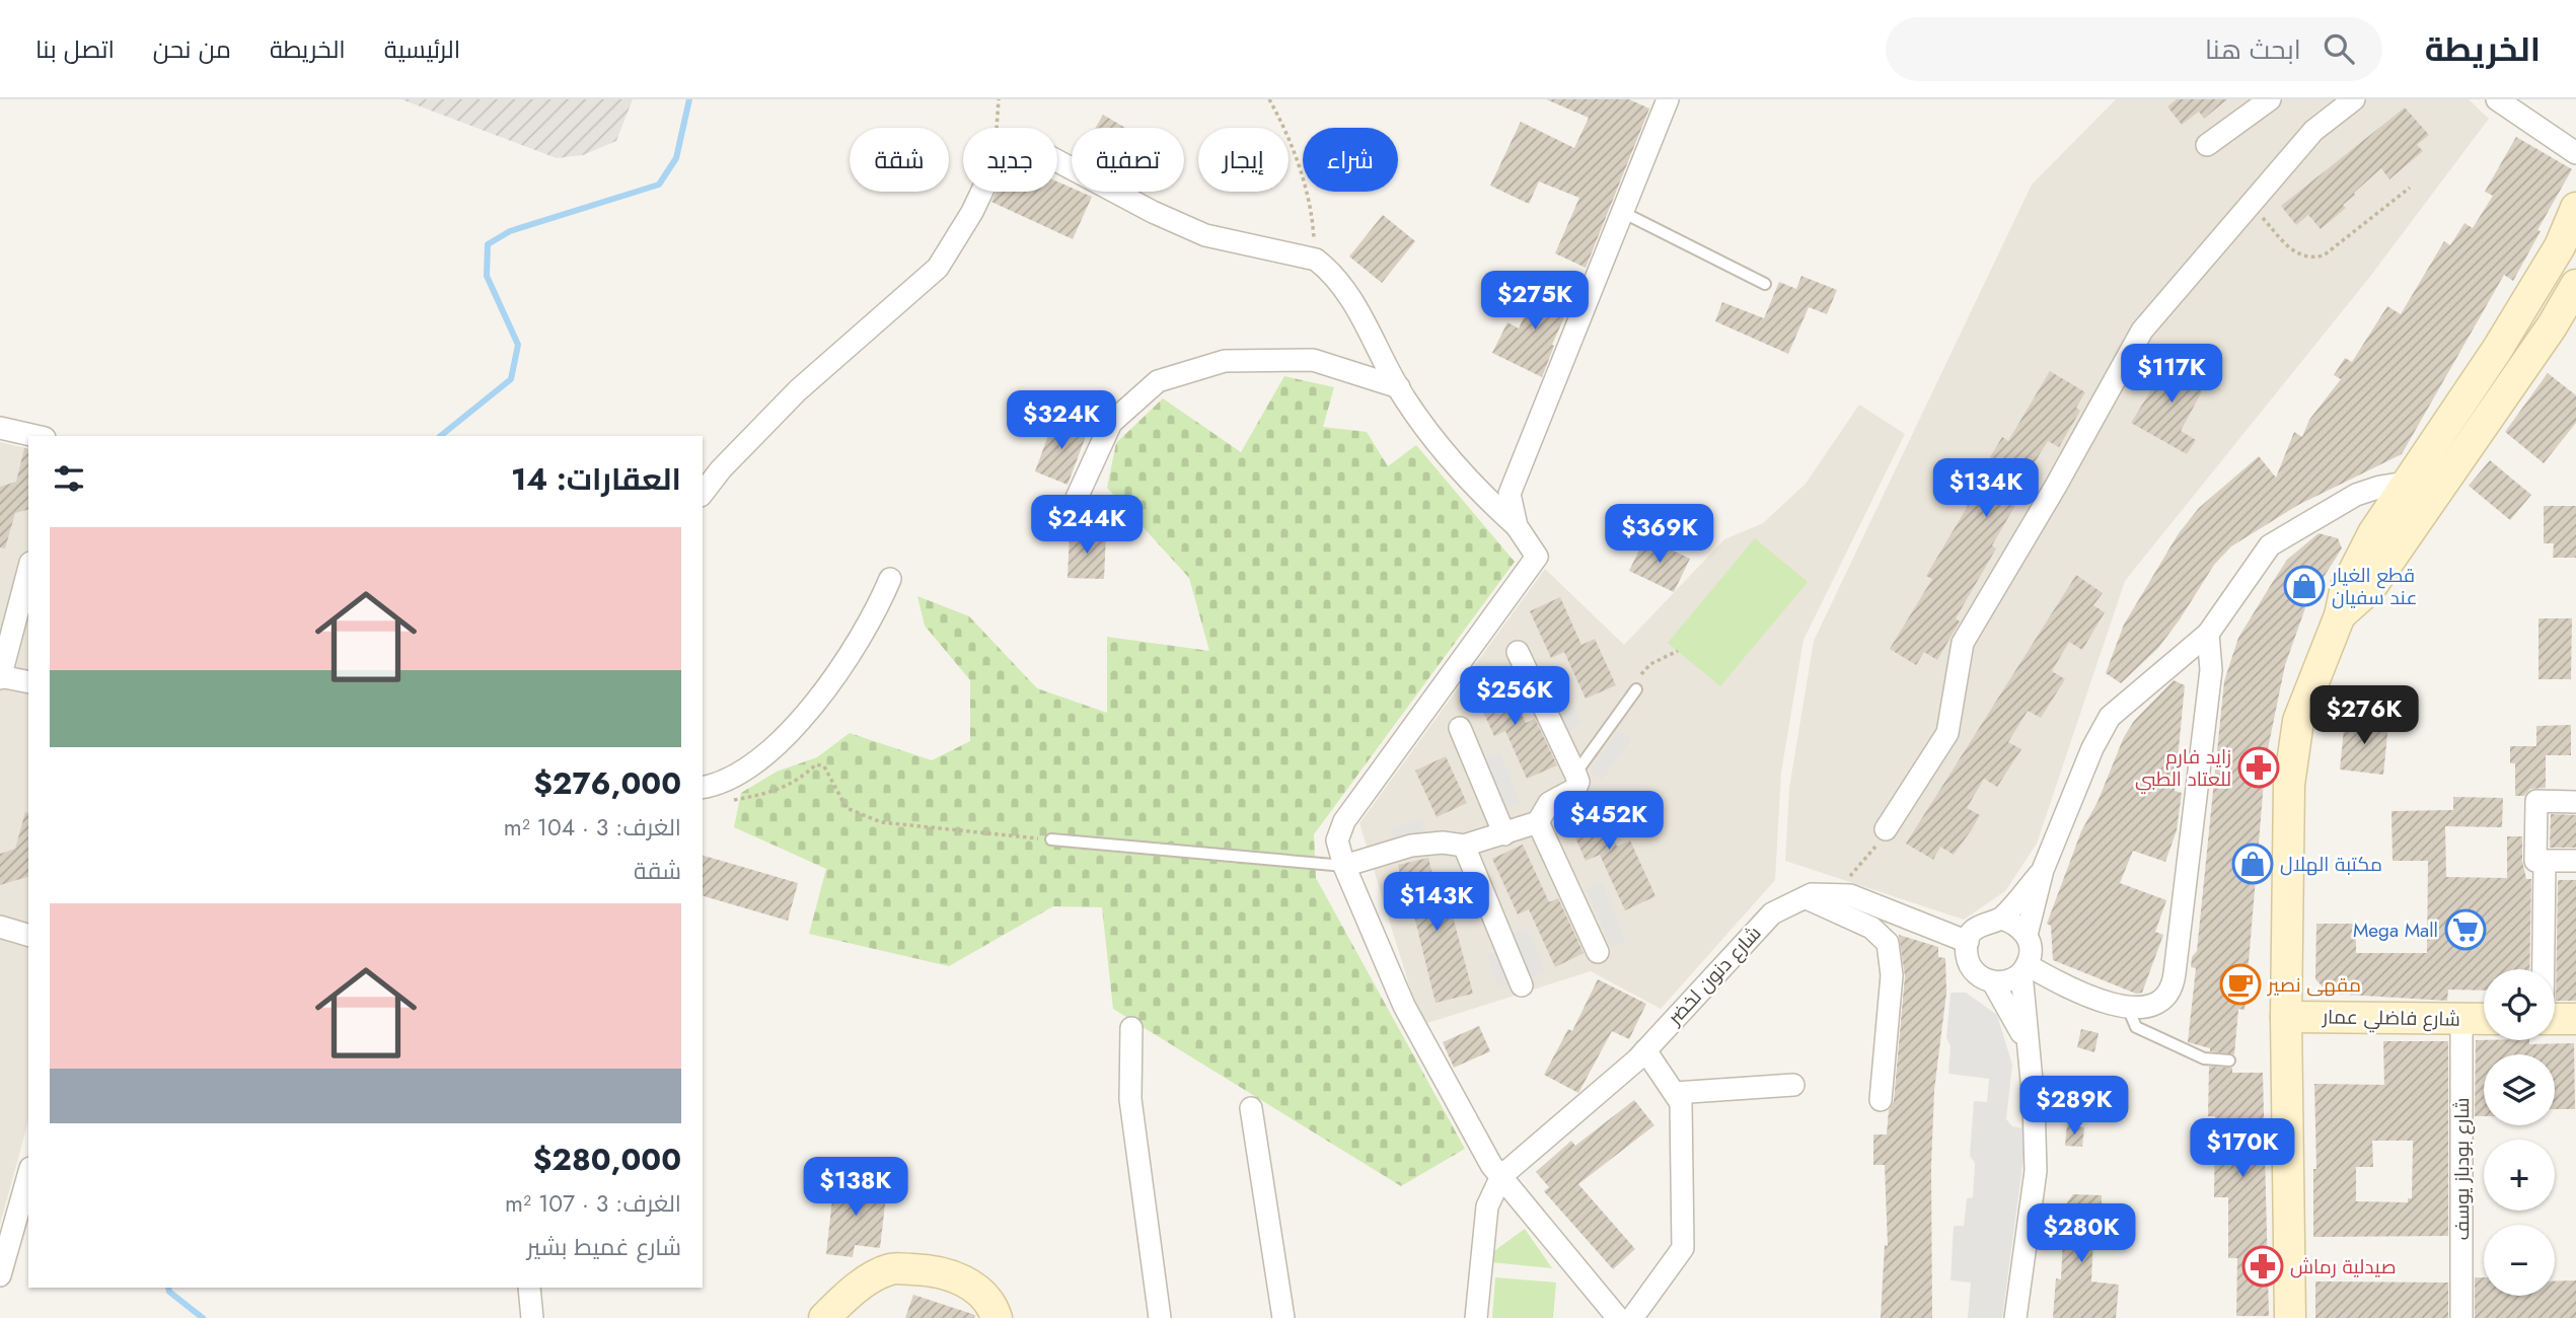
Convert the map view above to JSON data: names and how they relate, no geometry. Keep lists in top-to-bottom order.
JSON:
{
  "streets": {
    "main road": ["شارع فاضلي عمار"],
    "street": ["شارع دنون لخضر", "شارع بودباز يوسف"]
  },
  "crossings": [
    ["شارع فاضلي عمار", "شارع بودباز يوسف"]
  ],
  "places": {
    "shop": ["قطع الغيار عند سفيان", "مكتبة الهلال"],
    "pharmacy": ["زايد فارم للعتاد الطبي", "صيدلية رماش"],
    "supermarket": ["Mega Mall"],
    "cafe": ["مقهى نصير"]
  },
  "page": {
    "header": "الخريطة",
    "search": "ابحث هنا",
    "nav": [
      "الرئيسية",
      "الخريطة",
      "من نحن",
      "اتصل بنا"
    ],
    "chip": [
      "شراء",
      "إيجار",
      "تصفية",
      "جديد",
      "شقة"
    ],
    "price": [
      "$275K",
      "$117K",
      "$324K",
      "$134K",
      "$244K",
      "$369K",
      "$256K",
      "$276K",
      "$452K",
      "$143K",
      "$289K",
      "$170K",
      "$138K",
      "$280K"
    ],
    "heading": "العقارات: 14",
    "list": [
      {
        "name": "$276,000",
        "note": "الغرف: 3 · 104 m² · شقة"
      },
      {
        "name": "$280,000",
        "note": "الغرف: 3 · 107 m² · شارع غميط بشير"
      }
    ],
    "map_buttons": ["+", "−"]
  }
}
